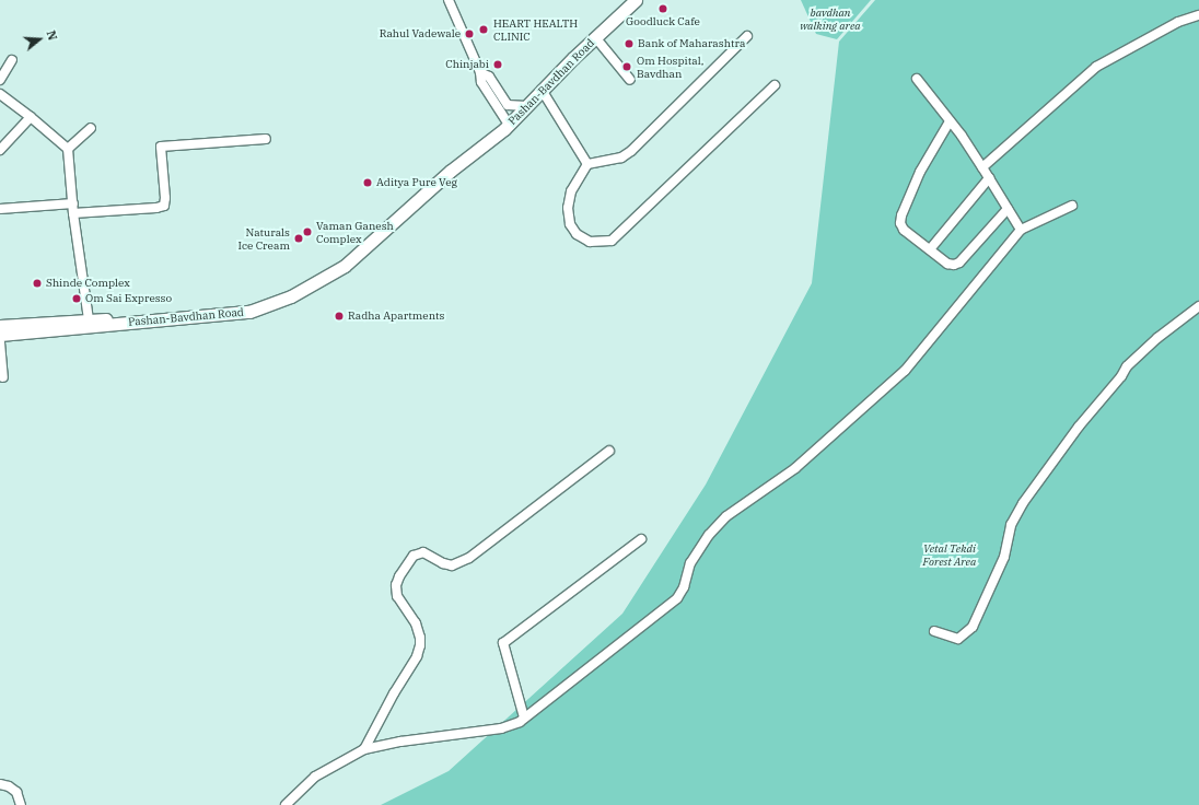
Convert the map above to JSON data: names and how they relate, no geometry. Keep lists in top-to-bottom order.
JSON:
{
  "streets": {
    "main road": ["Pashan-Bavdhan Road"]
  },
  "parks": ["bavdhan walking area", "Vetal Tekdi Forest Area"],
  "places": [
    "Goodluck Cafe",
    "HEART HEALTH CLINIC",
    "Rahul Vadewale",
    "Bank of Maharashtra",
    "Chinjabi",
    "Om Hospital, Bavdhan",
    "Aditya Pure Veg",
    "Vaman Ganesh Complex",
    "Naturals Ice Cream",
    "Shinde Complex",
    "Om Sai Expresso",
    "Radha Apartments"
  ],
  "north": "right"
}
